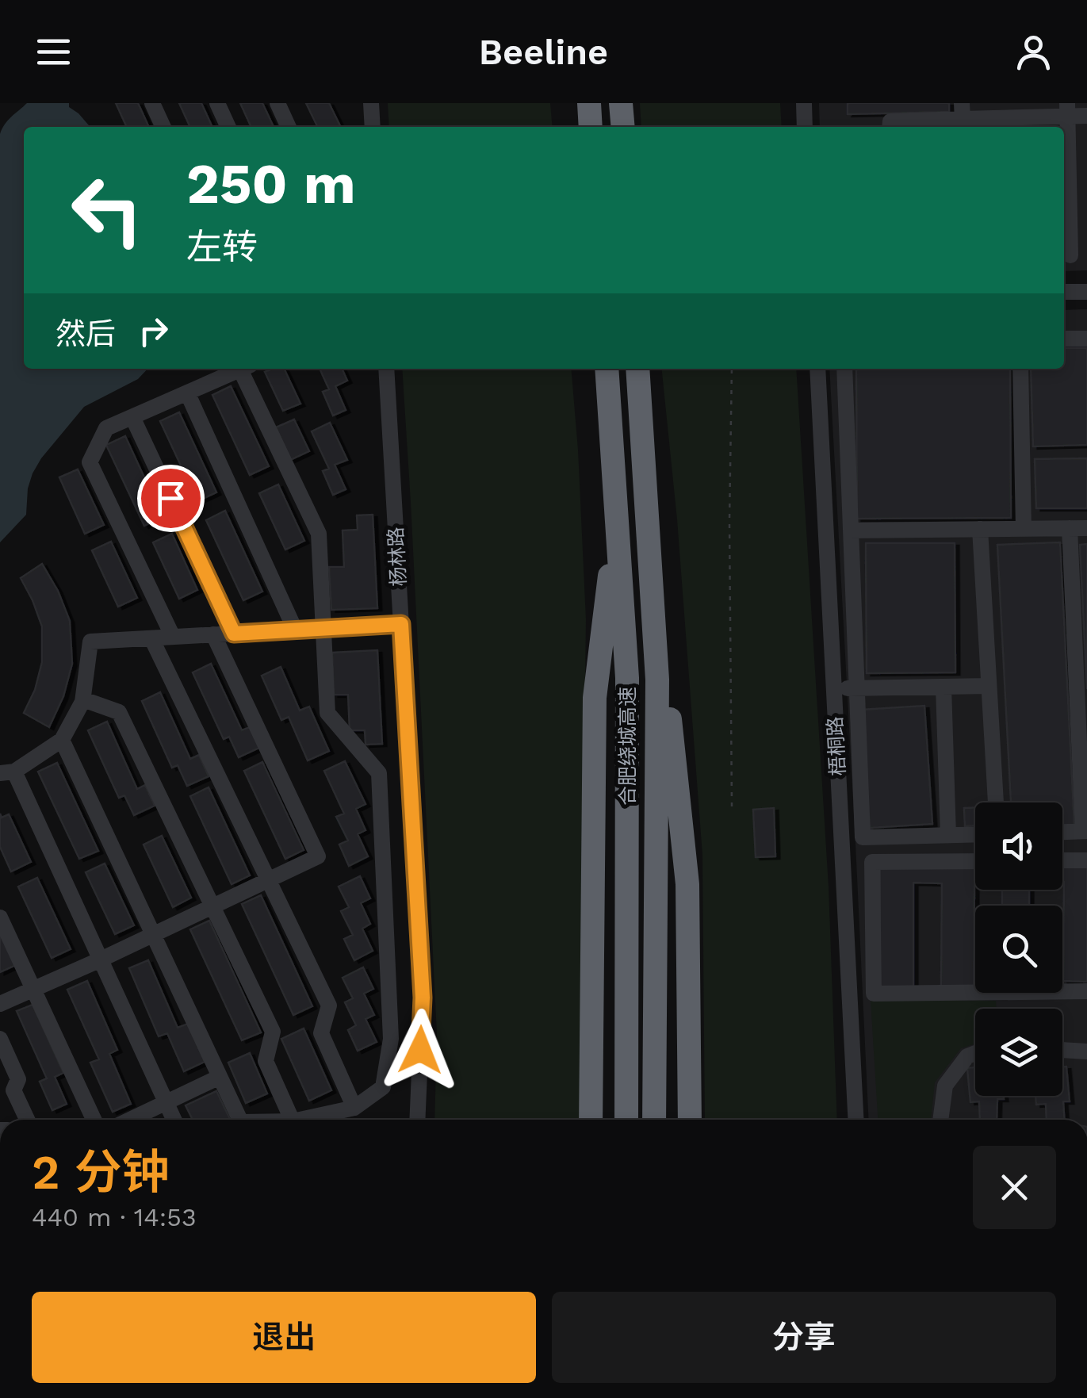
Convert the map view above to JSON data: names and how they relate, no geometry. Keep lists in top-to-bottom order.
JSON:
{
  "streets": {
    "highway": ["合肥绕城高速"],
    "street": ["杨林路", "梧桐路"]
  },
  "page": {
    "header": "Beeline",
    "turn": ["250 m", "左转"],
    "then": "然后",
    "heading": ["2 分钟", "440 m · 14:53"],
    "buttons": ["退出", "分享"]
  }
}
